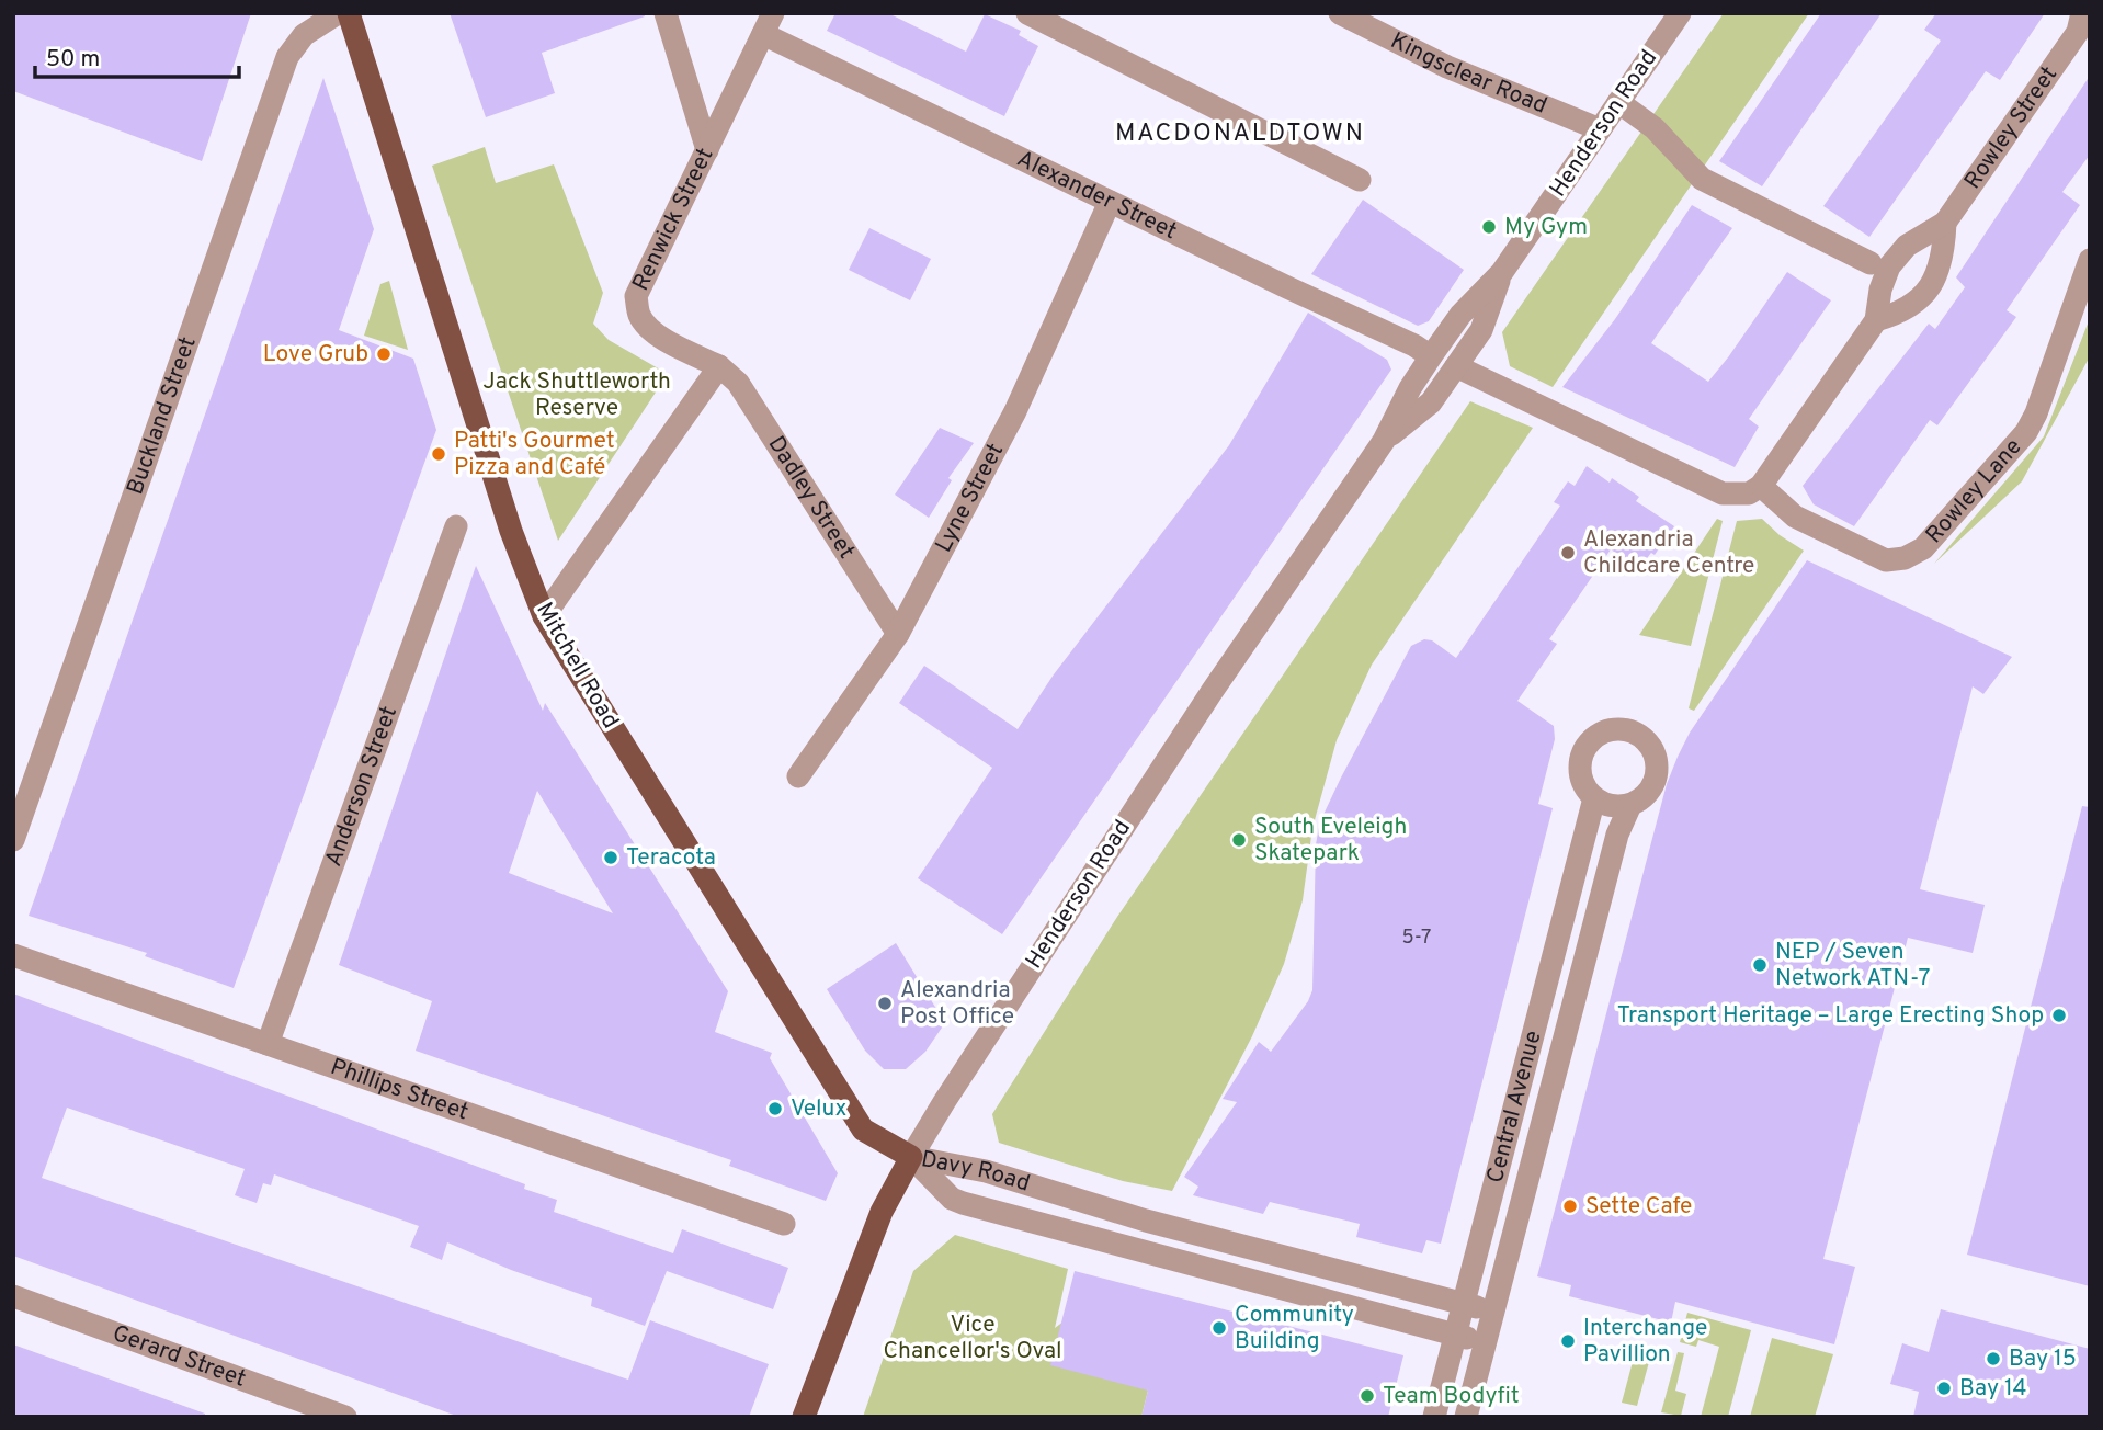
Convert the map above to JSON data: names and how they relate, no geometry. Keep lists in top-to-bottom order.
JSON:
{
  "streets": {
    "main road": ["Henderson Road", "Mitchell Road"],
    "street": [
      "Kingsclear Road",
      "Rowley Street",
      "Alexander Street",
      "Renwick Street",
      "Buckland Street",
      "Rowley Lane",
      "Dadley Street",
      "Lyne Street",
      "Anderson Street",
      "Phillips Street",
      "Central Avenue",
      "Davy Road",
      "Gerard Street"
    ]
  },
  "crossings": [
    ["Kingsclear Road", "Henderson Road"],
    ["Henderson Road", "Alexander Street"],
    ["Henderson Road", "Mitchell Road"],
    ["Henderson Road", "Davy Road"],
    ["Rowley Street", "Rowley Lane"],
    ["Alexander Street", "Renwick Street"],
    ["Alexander Street", "Lyne Street"],
    ["Renwick Street", "Dadley Street"],
    ["Dadley Street", "Lyne Street"],
    ["Mitchell Road", "Davy Road"],
    ["Anderson Street", "Phillips Street"],
    ["Central Avenue", "Davy Road"]
  ],
  "districts": ["MACDONALDTOWN"],
  "parks": ["Jack Shuttleworth Reserve", "Vice Chancellor's Oval"],
  "places": [
    "My Gym",
    "Love Grub",
    "Patti's Gourmet Pizza and Café",
    "Alexandria Childcare Centre",
    "South Eveleigh Skatepark",
    "Teracota",
    "NEP / Seven Network ATN-7",
    "Alexandria Post Office",
    "Transport Heritage – Large Erecting Shop",
    "Velux",
    "Sette Cafe",
    "Community Building",
    "Interchange Pavillion",
    "Bay 15",
    "Bay 14",
    "Team Bodyfit"
  ],
  "house_numbers": ["5-7"],
  "scale_bar": "50 m"
}
